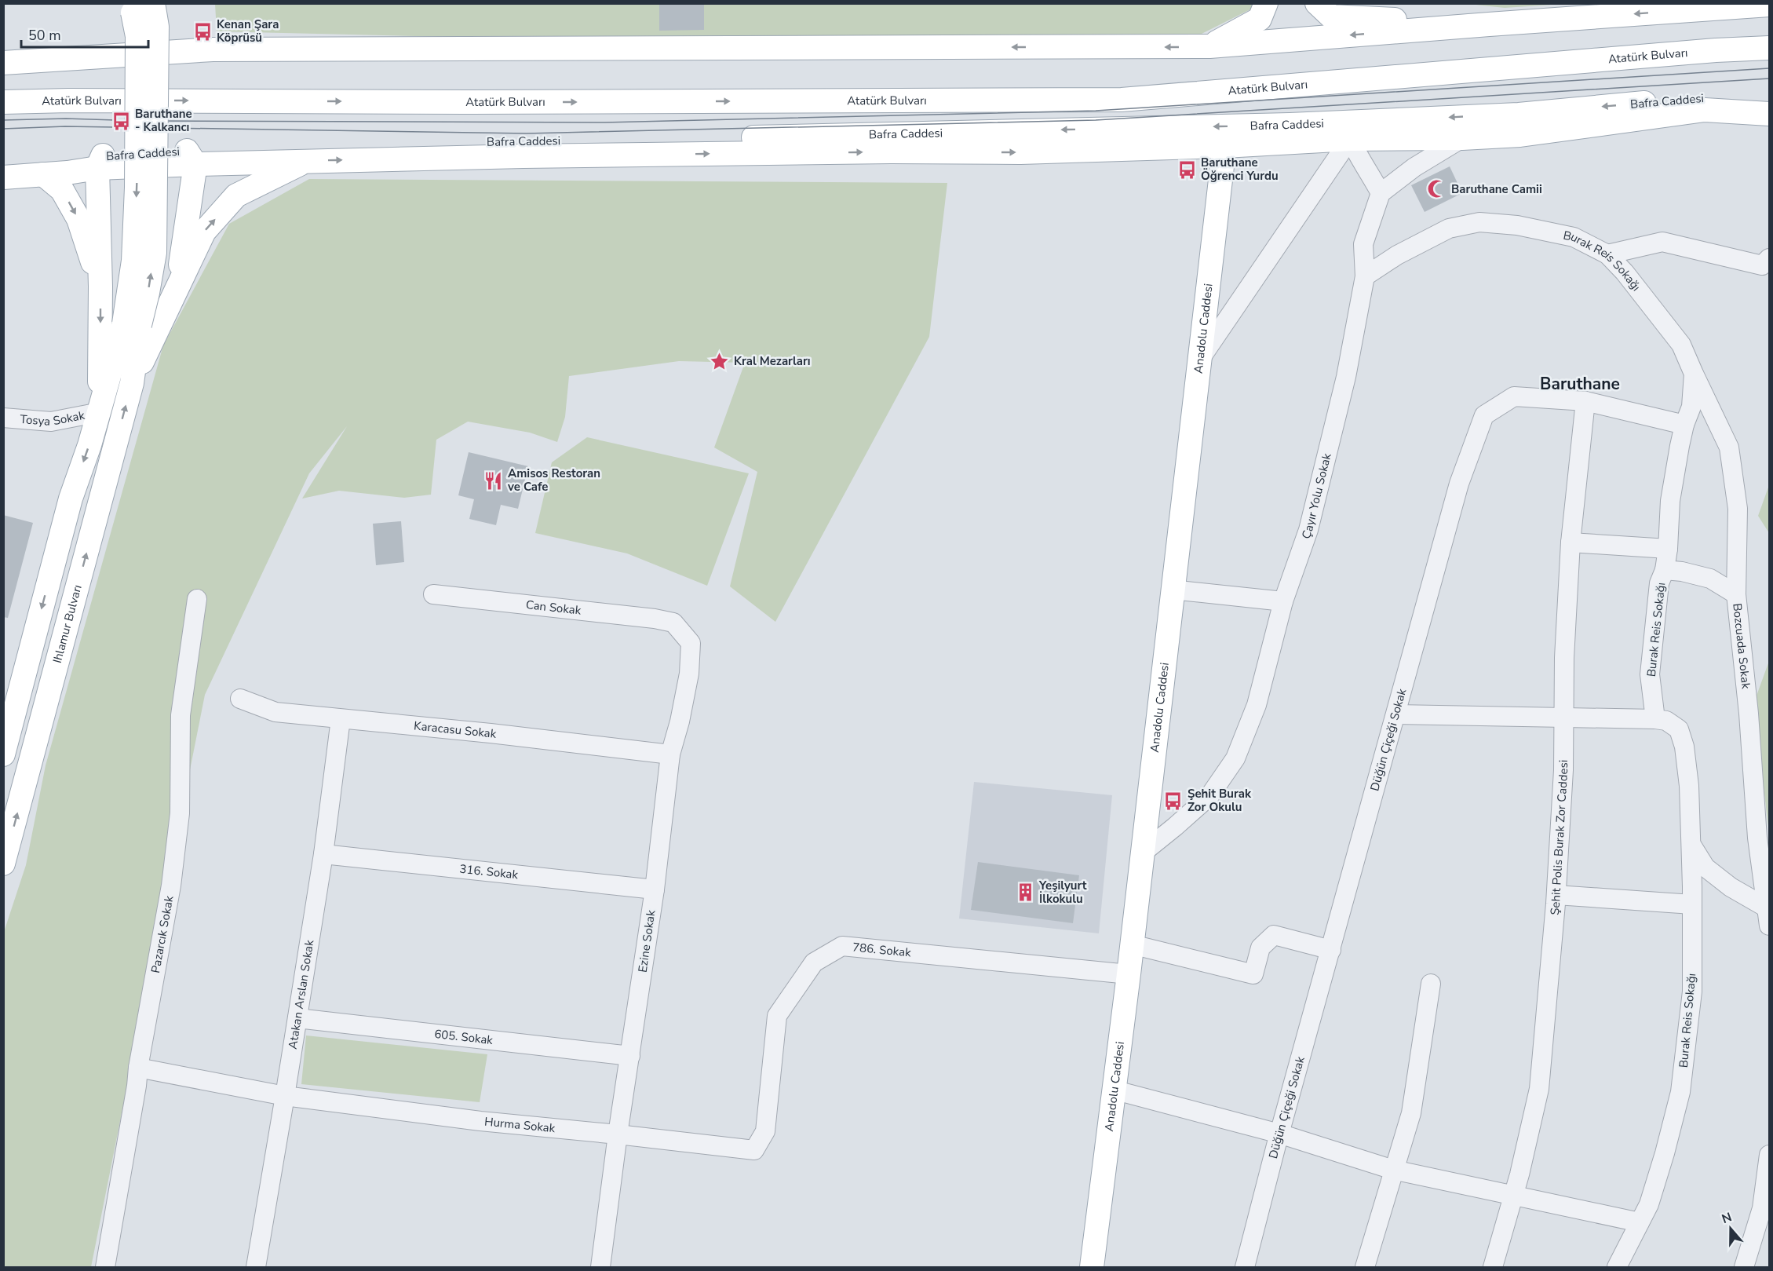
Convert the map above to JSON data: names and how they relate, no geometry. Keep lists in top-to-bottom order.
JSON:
{
  "streets": {
    "main road": [
      "Atatürk Bulvarı",
      "Bafra Caddesi",
      "Anadolu Caddesi",
      "Ihlamur Bulvarı"
    ],
    "street": [
      "Burak Reis Sokağı",
      "Tosya Sokak",
      "Çayır Yolu Sokak",
      "Can Sokak",
      "Bozcuada Sokak",
      "Karacasu Sokak",
      "Düğün Çiçeği Sokak",
      "Şehit Polis Burak Zor Caddesi",
      "316. Sokak",
      "Pazarcık Sokak",
      "Ezine Sokak",
      "786. Sokak",
      "Atakan Arslan Sokak",
      "605. Sokak",
      "Hurma Sokak"
    ]
  },
  "crossings": [
    ["Bafra Caddesi", "Anadolu Caddesi"],
    ["Burak Reis Sokağı", "Çayır Yolu Sokak"],
    ["Burak Reis Sokağı", "Bozcuada Sokak"],
    ["Burak Reis Sokağı", "Düğün Çiçeği Sokak"],
    ["Anadolu Caddesi", "Çayır Yolu Sokak"],
    ["Anadolu Caddesi", "786. Sokak"],
    ["Can Sokak", "Ezine Sokak"],
    ["Karacasu Sokak", "Ezine Sokak"],
    ["Karacasu Sokak", "Atakan Arslan Sokak"],
    ["Düğün Çiçeği Sokak", "Şehit Polis Burak Zor Caddesi"],
    ["316. Sokak", "Ezine Sokak"],
    ["316. Sokak", "Atakan Arslan Sokak"],
    ["Pazarcık Sokak", "Hurma Sokak"],
    ["Ezine Sokak", "605. Sokak"],
    ["Ezine Sokak", "Hurma Sokak"],
    ["786. Sokak", "Hurma Sokak"],
    ["Atakan Arslan Sokak", "605. Sokak"],
    ["Atakan Arslan Sokak", "Hurma Sokak"]
  ],
  "districts": ["Baruthane"],
  "places": {
    "bus stop": [
      "Kenan Şara Köprüsü",
      "Baruthane - Kalkancı",
      "Baruthane Öğrenci Yurdu",
      "Şehit Burak Zor Okulu"
    ],
    "mosque": ["Baruthane Camii"],
    "place": ["Kral Mezarları"],
    "restaurant": ["Amisos Restoran ve Cafe"],
    "building": ["Yeşilyurt İlkokulu"]
  },
  "scale_bar": "50 m",
  "north": "top"
}
